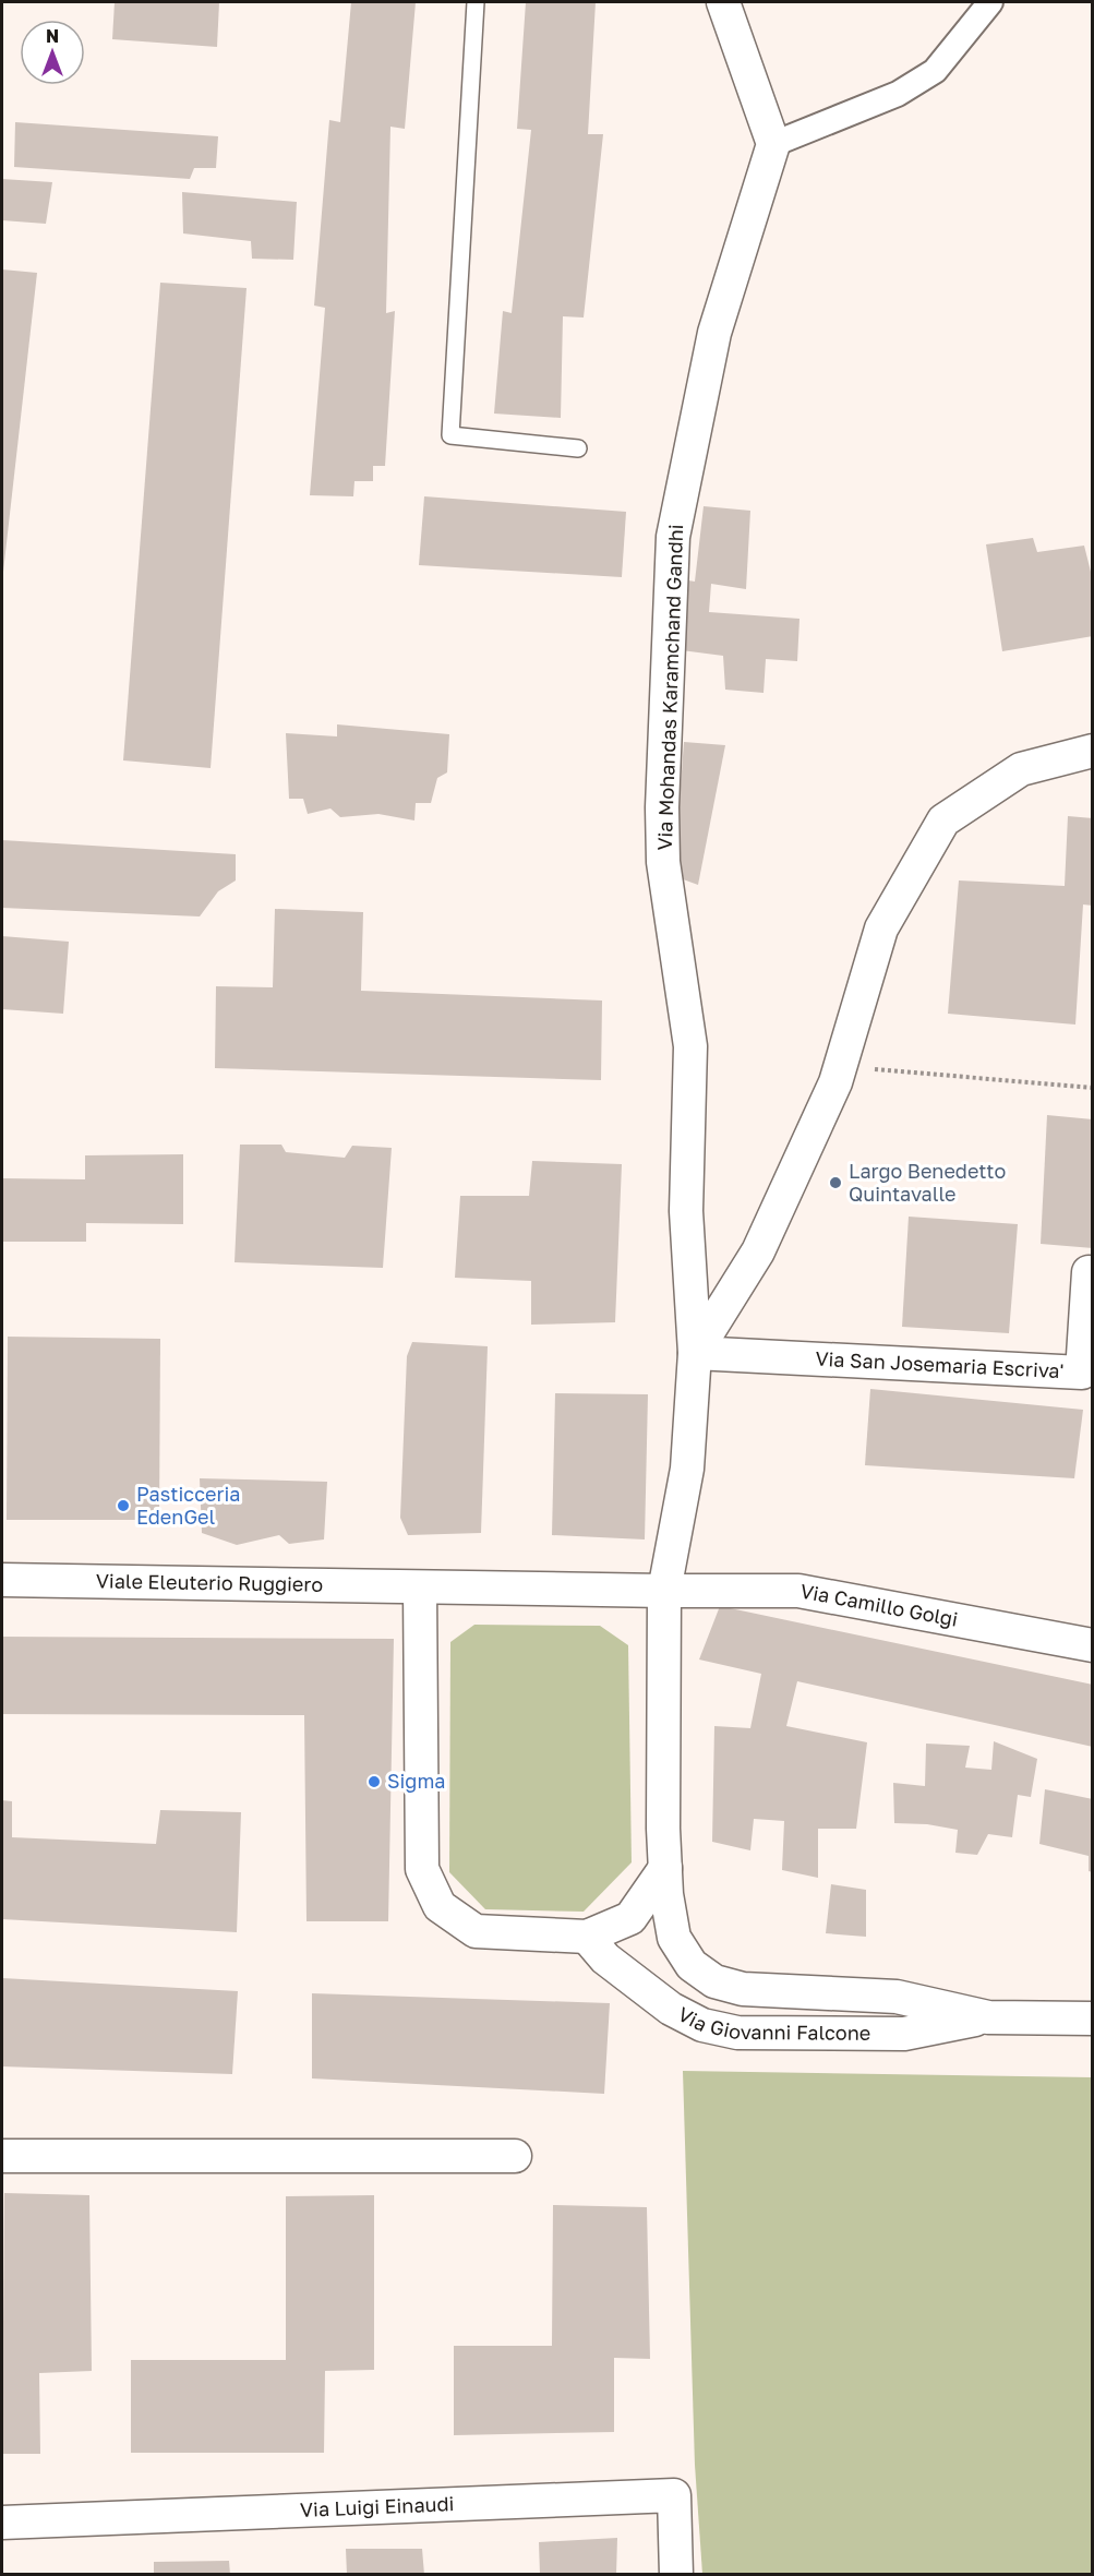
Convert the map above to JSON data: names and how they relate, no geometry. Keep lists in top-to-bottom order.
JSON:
{
  "streets": {
    "street": [
      "Via Mohandas Karamchand Gandhi",
      "Via San Josemaria Escriva'",
      "Viale Eleuterio Ruggiero",
      "Via Camillo Golgi",
      "Via Giovanni Falcone",
      "Via Luigi Einaudi"
    ]
  },
  "crossings": [
    ["Via Mohandas Karamchand Gandhi", "Via San Josemaria Escriva'"],
    ["Viale Eleuterio Ruggiero", "Via Camillo Golgi"],
    ["Viale Eleuterio Ruggiero", "Via Giovanni Falcone"],
    ["Via Camillo Golgi", "Via Giovanni Falcone"]
  ],
  "places": ["Largo Benedetto Quintavalle", "Pasticceria EdenGel", "Sigma"],
  "north": "top"
}
